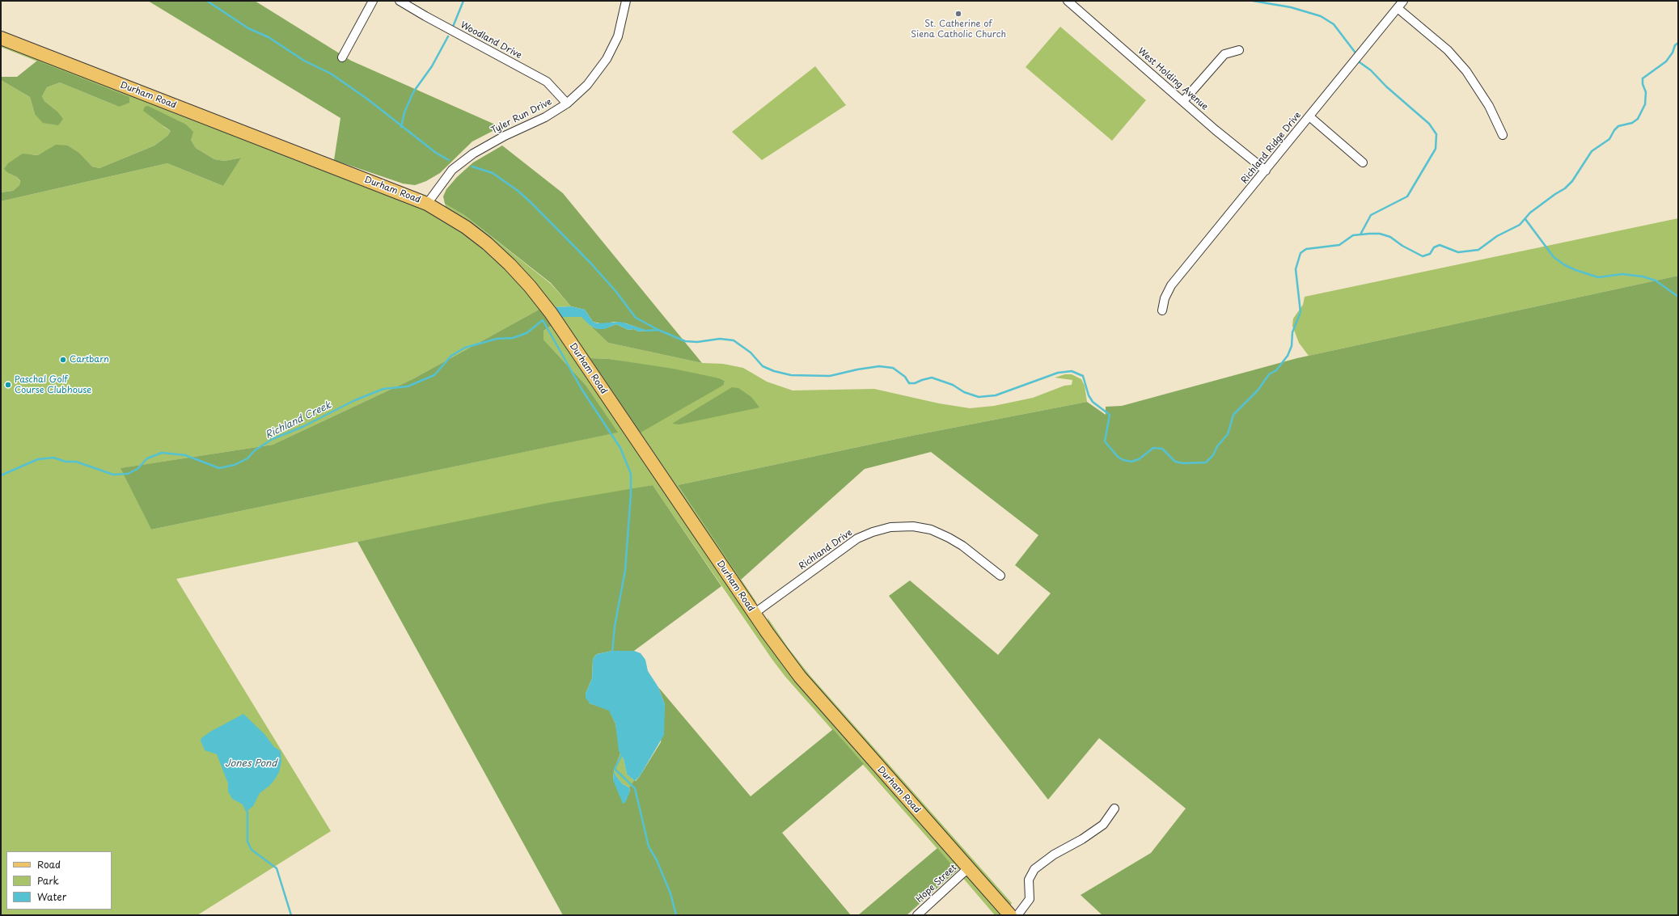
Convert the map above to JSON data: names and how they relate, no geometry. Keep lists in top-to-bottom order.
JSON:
{
  "streets": {
    "main road": ["Durham Road"],
    "street": [
      "Woodland Drive",
      "West Holding Avenue",
      "Tyler Run Drive",
      "Richland Ridge Drive",
      "Richland Drive",
      "Hope Street"
    ]
  },
  "crossings": [
    ["Woodland Drive", "Tyler Run Drive"],
    ["West Holding Avenue", "Richland Ridge Drive"],
    ["Durham Road", "Tyler Run Drive"],
    ["Durham Road", "Richland Drive"],
    ["Durham Road", "Hope Street"]
  ],
  "water": ["Richland Creek", "Jones Pond"],
  "places": ["St. Catherine of Siena Catholic Church", "Cartbarn", "Paschal Golf Course Clubhouse"],
  "legend": ["Road", "Park", "Water"]
}
